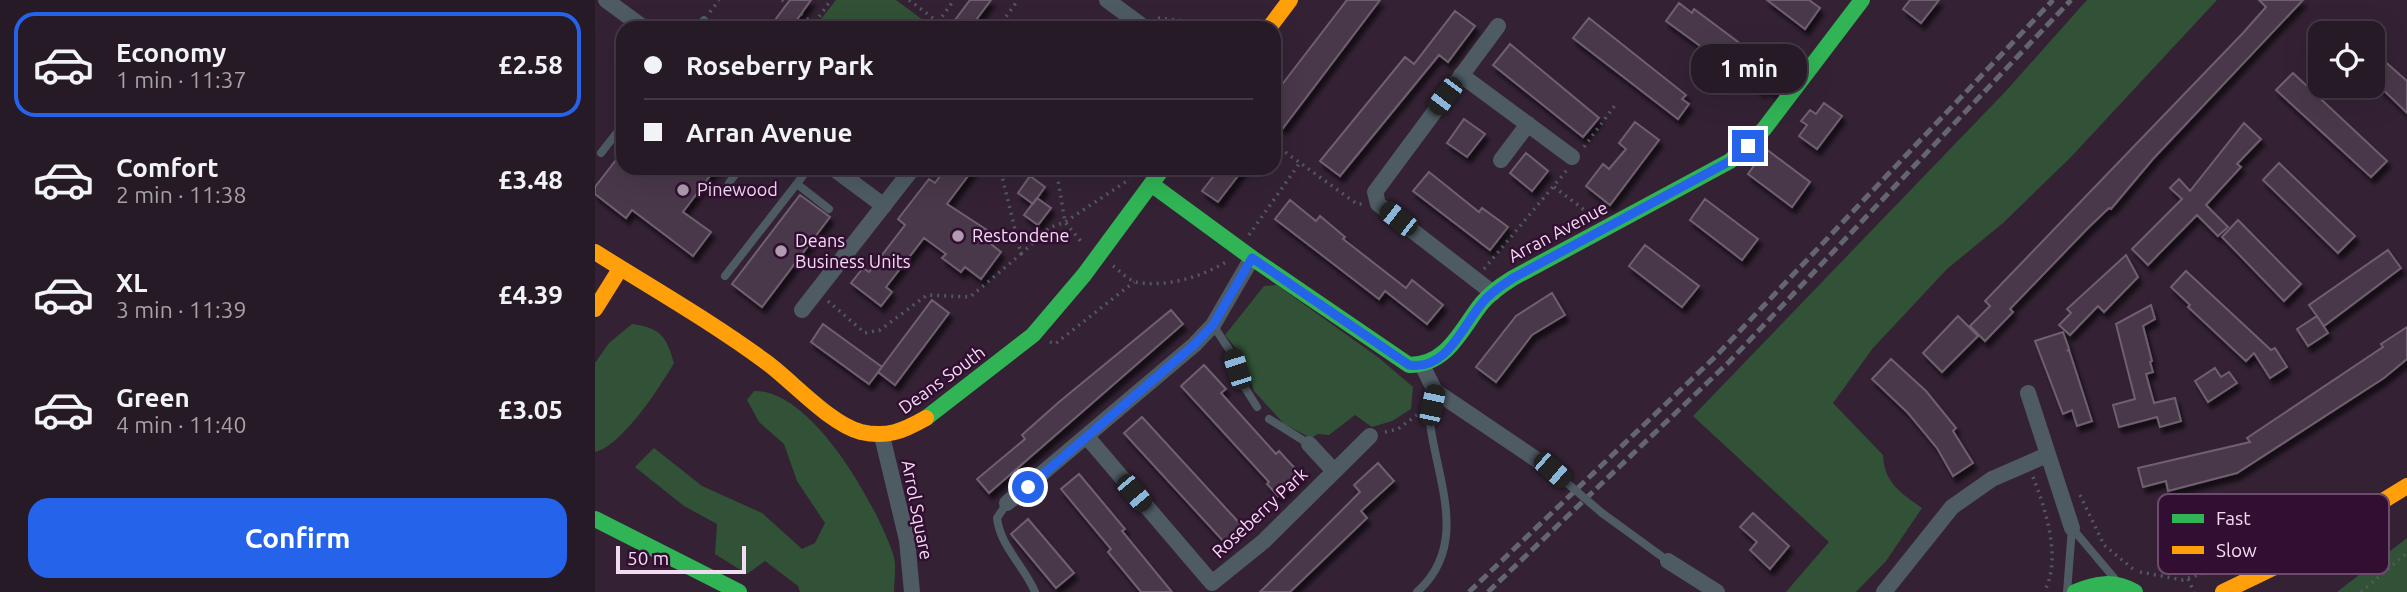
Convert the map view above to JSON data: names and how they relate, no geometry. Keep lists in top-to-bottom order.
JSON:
{
  "streets": {
    "street": [
      "Arran Avenue",
      "Deans South",
      "Arrol Square",
      "Roseberry Park"
    ]
  },
  "crossings": [
    ["Deans South", "Arrol Square"]
  ],
  "places": ["Pinewood", "Restondene", "Deans Business Units"],
  "legend": ["Fast", "Slow"],
  "scale_bar": "50 m",
  "page": {
    "list": [
      {
        "name": "Economy",
        "note": "1 min · 11:37",
        "value": "£2.58"
      },
      {
        "name": "Comfort",
        "note": "2 min · 11:38",
        "value": "£3.48"
      },
      {
        "name": "XL",
        "note": "3 min · 11:39",
        "value": "£4.39"
      },
      {
        "name": "Green",
        "note": "4 min · 11:40",
        "value": "£3.05"
      }
    ],
    "banner": ["Roseberry Park", "Arran Avenue"],
    "bubble": "1 min",
    "buttons": "Confirm",
    "scale": "50 m"
  }
}
